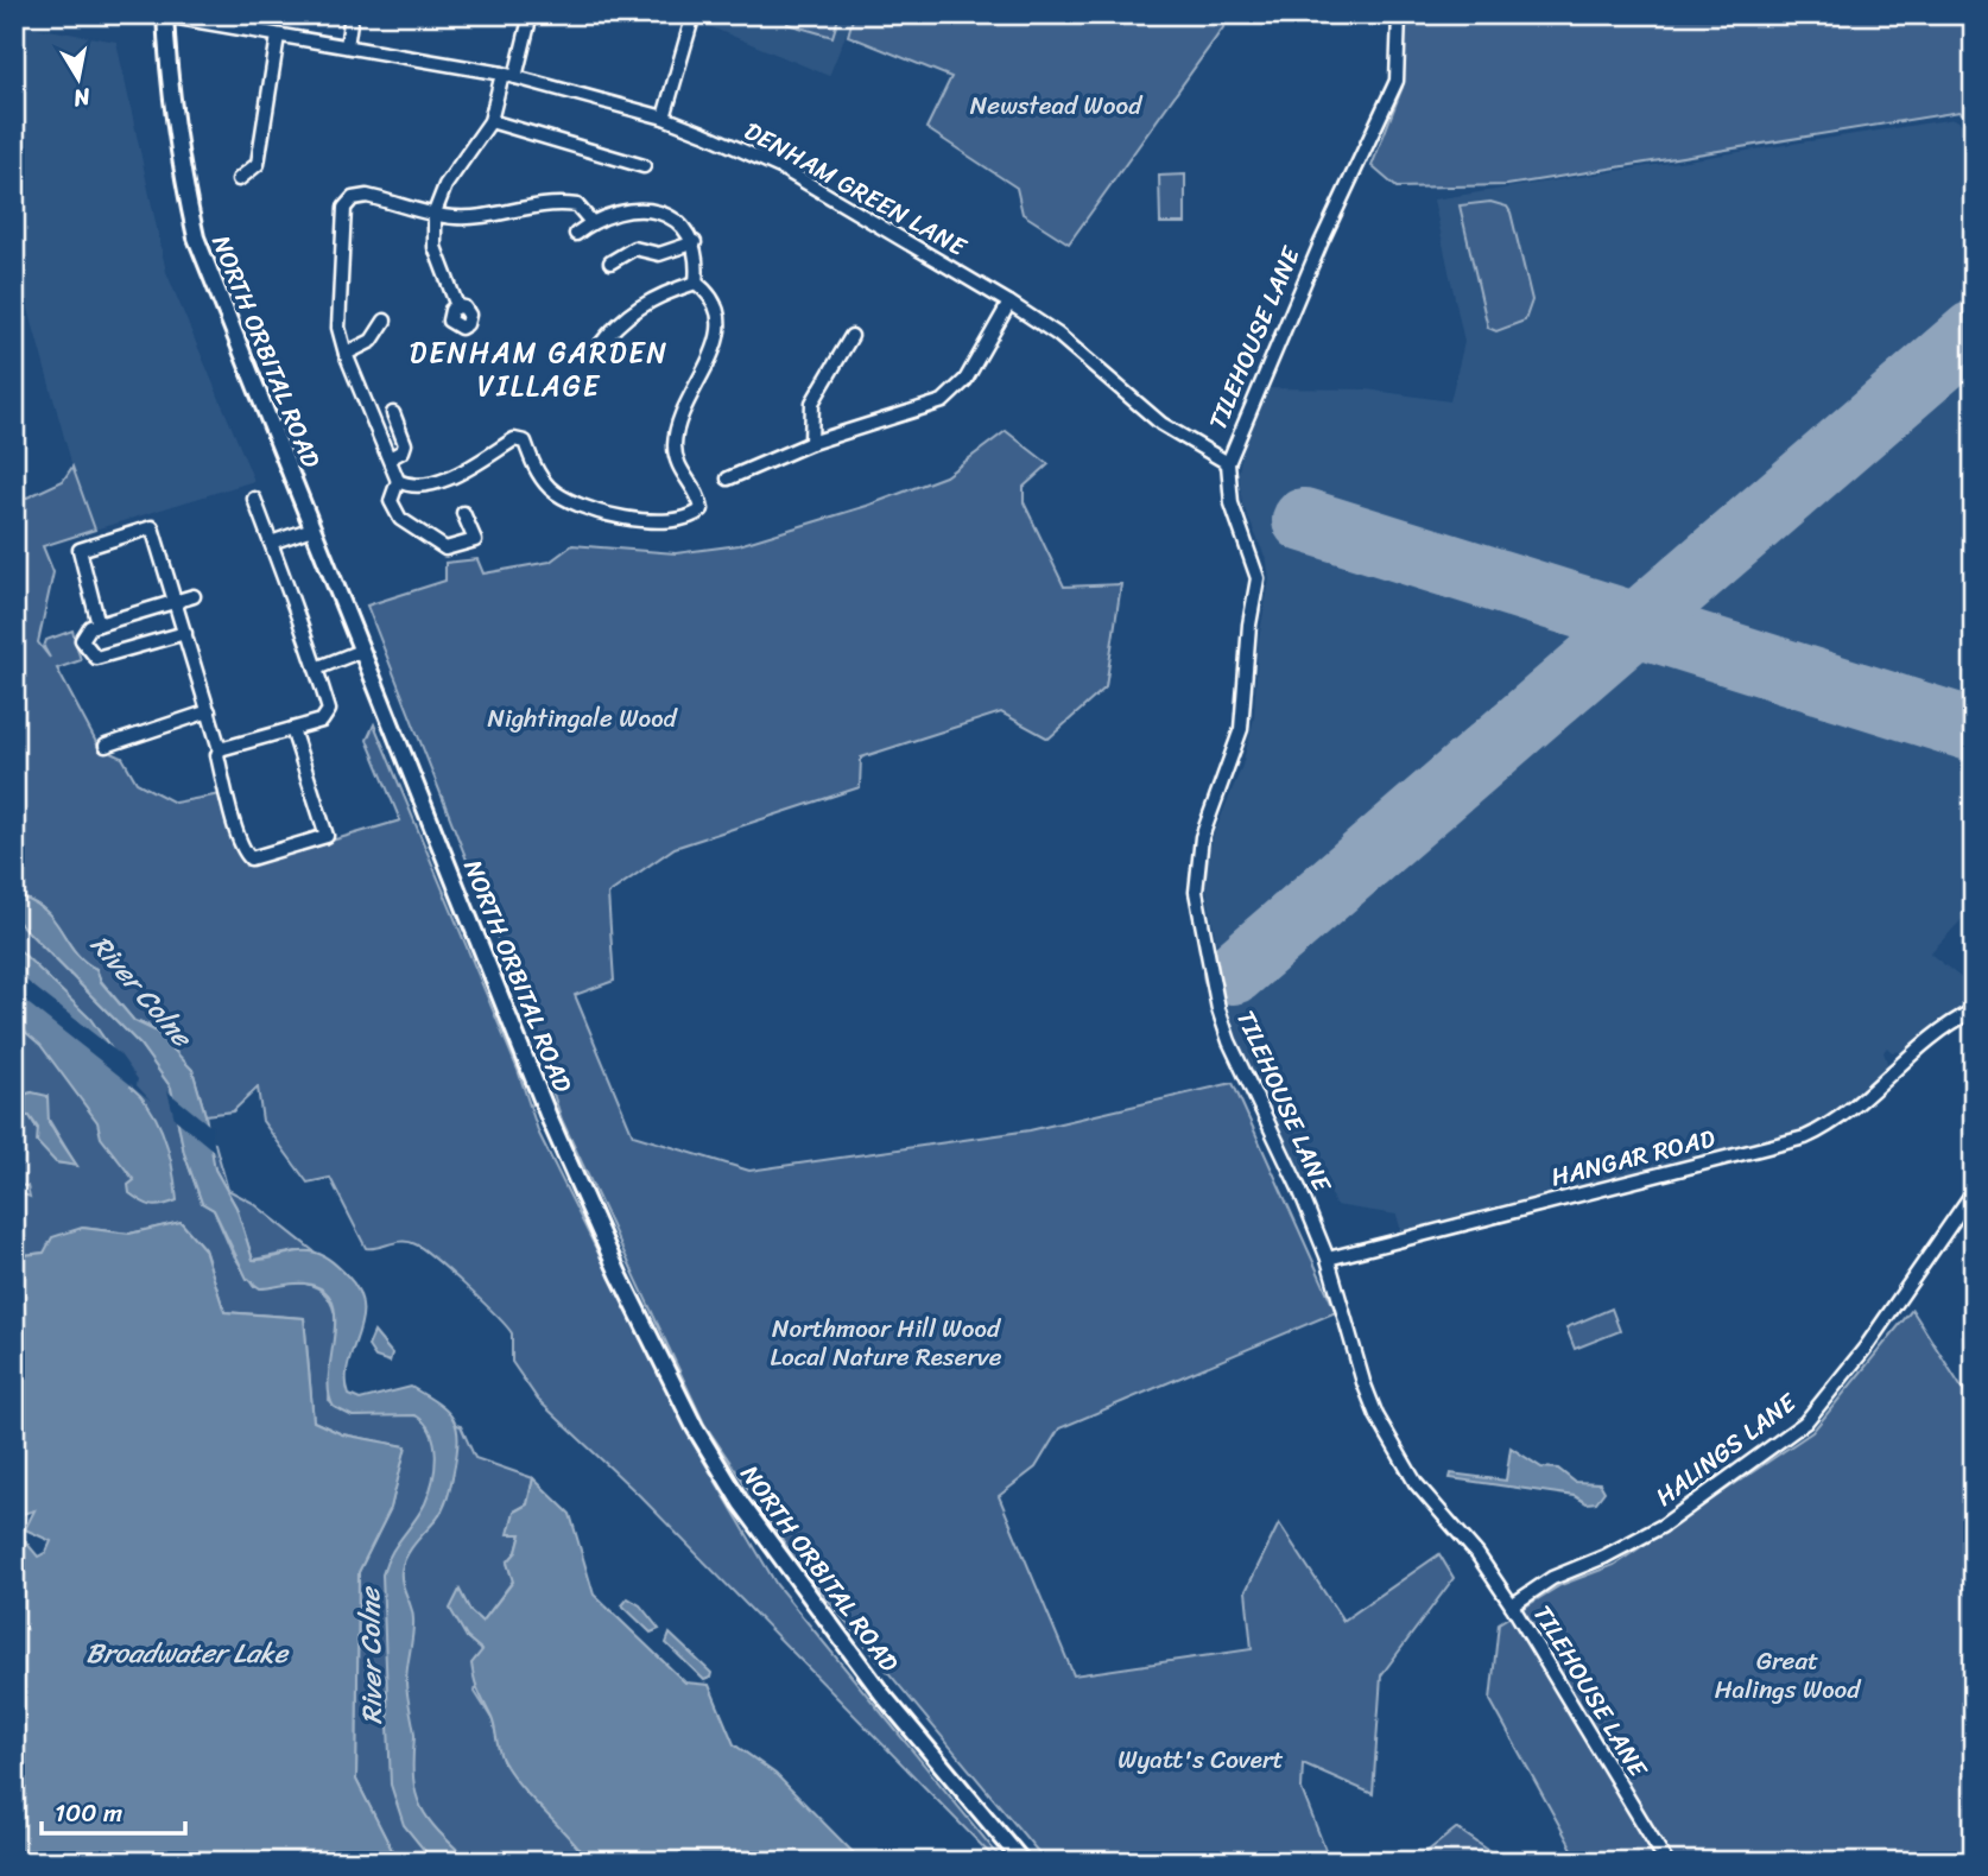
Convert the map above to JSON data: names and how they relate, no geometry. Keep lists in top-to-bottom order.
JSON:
{
  "streets": {
    "main road": ["NORTH ORBITAL ROAD"],
    "street": [
      "DENHAM GREEN LANE",
      "TILEHOUSE LANE",
      "HANGAR ROAD",
      "HALINGS LANE"
    ]
  },
  "crossings": [
    ["DENHAM GREEN LANE", "TILEHOUSE LANE"],
    ["DENHAM GREEN LANE", "NORTH ORBITAL ROAD"],
    ["TILEHOUSE LANE", "HANGAR ROAD"],
    ["TILEHOUSE LANE", "HALINGS LANE"]
  ],
  "districts": ["DENHAM GARDEN VILLAGE"],
  "water": ["River Colne", "Broadwater Lake"],
  "parks": [
    "Newstead Wood",
    "Nightingale Wood",
    "Northmoor Hill Wood Local Nature Reserve",
    "Great Halings Wood",
    "Wyatt's Covert"
  ],
  "scale_bar": "100 m",
  "north": "bottom"
}
